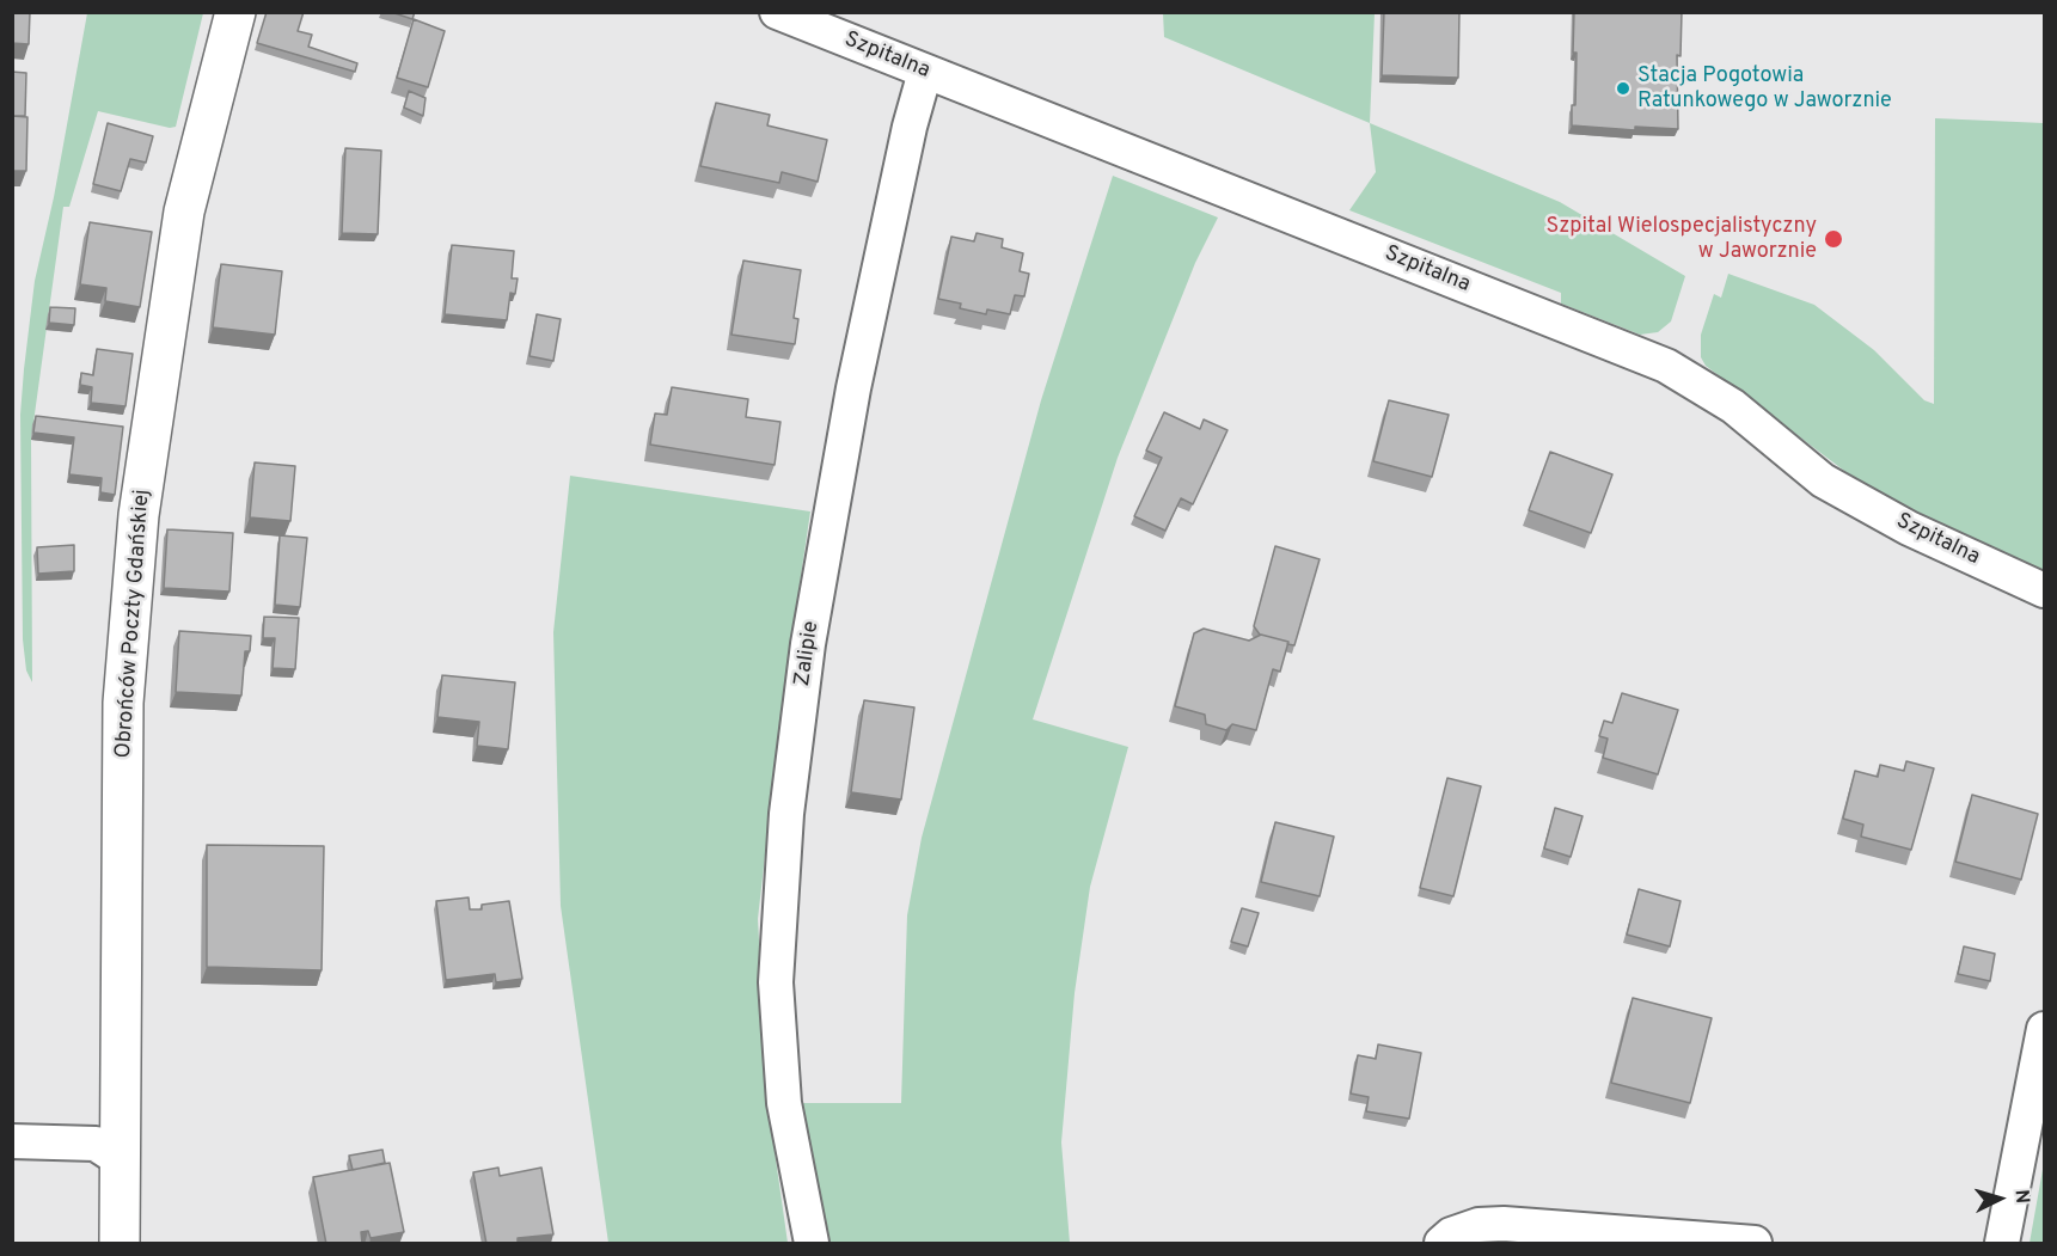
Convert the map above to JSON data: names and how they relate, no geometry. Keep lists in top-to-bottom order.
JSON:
{
  "streets": {
    "street": ["Szpitalna", "Obrońców Poczty Gdańskiej", "Zalipie"]
  },
  "crossings": [
    ["Szpitalna", "Zalipie"]
  ],
  "places": ["Stacja Pogotowia Ratunkowego w Jaworznie", "Szpital Wielospecjalistyczny w Jaworznie"],
  "north": "right"
}
